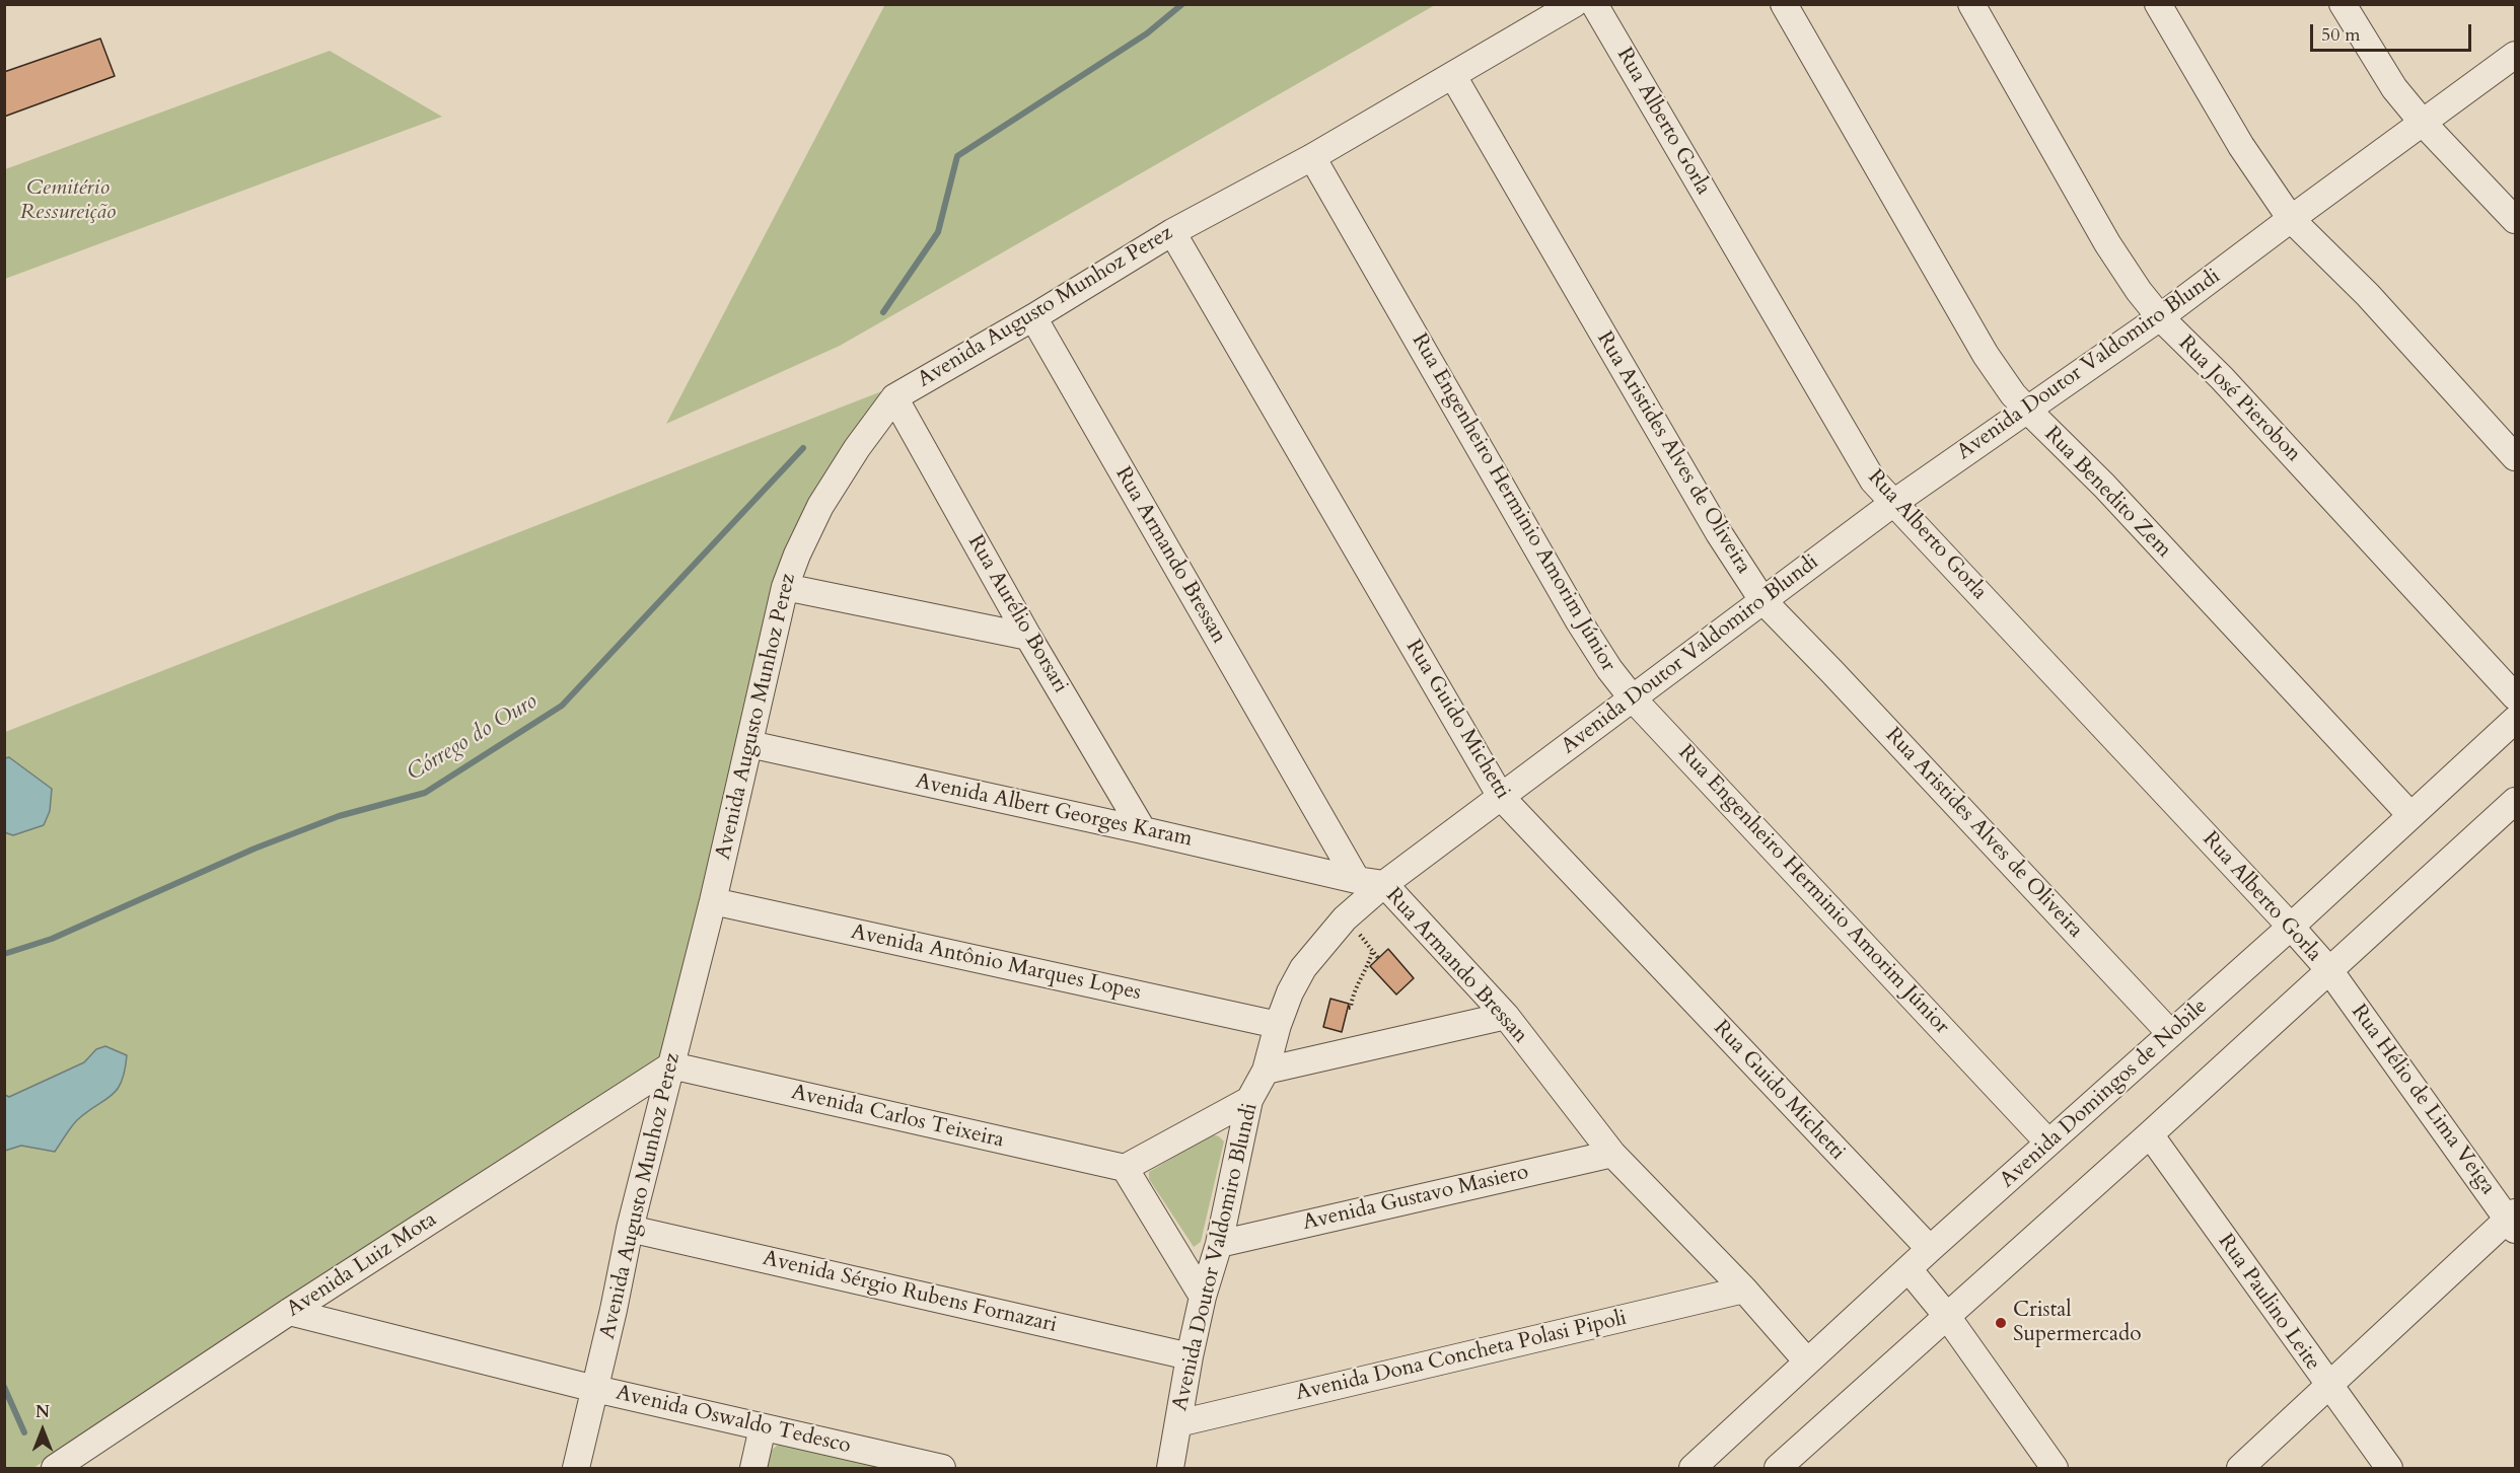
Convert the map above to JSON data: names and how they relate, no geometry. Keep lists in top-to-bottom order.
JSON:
{
  "streets": {
    "street": [
      "Rua Alberto Gorla",
      "Avenida Augusto Munhoz Perez",
      "Avenida Doutor Valdomiro Blundi",
      "Rua José Pierobon",
      "Rua Aristides Alves de Oliveira",
      "Rua Benedito Zem",
      "Rua Engenheiro Herminio Amorim Júnior",
      "Rua Armando Bressan",
      "Rua Aurélio Borsari",
      "Rua Guido Michetti",
      "Avenida Albert Georges Karam",
      "Avenida Antônio Marques Lopes",
      "Avenida Domingos de Nobile",
      "Rua Hélio de Lima Veiga",
      "Avenida Carlos Teixeira",
      "Avenida Gustavo Masiero",
      "Avenida Luiz Mota",
      "Avenida Sérgio Rubens Fornazari",
      "Rua Paulino Leite",
      "Avenida Dona Concheta Polasi Pipoli",
      "Avenida Oswaldo Tedesco"
    ]
  },
  "crossings": [
    ["Rua Alberto Gorla", "Avenida Doutor Valdomiro Blundi"],
    ["Rua Alberto Gorla", "Avenida Domingos de Nobile"],
    ["Rua Alberto Gorla", "Rua Hélio de Lima Veiga"],
    ["Avenida Augusto Munhoz Perez", "Rua Aristides Alves de Oliveira"],
    ["Avenida Augusto Munhoz Perez", "Rua Engenheiro Herminio Amorim Júnior"],
    ["Avenida Augusto Munhoz Perez", "Rua Armando Bressan"],
    ["Avenida Augusto Munhoz Perez", "Rua Aurélio Borsari"],
    ["Avenida Augusto Munhoz Perez", "Rua Guido Michetti"],
    ["Avenida Augusto Munhoz Perez", "Avenida Albert Georges Karam"],
    ["Avenida Augusto Munhoz Perez", "Avenida Antônio Marques Lopes"],
    ["Avenida Augusto Munhoz Perez", "Avenida Carlos Teixeira"],
    ["Avenida Augusto Munhoz Perez", "Avenida Luiz Mota"],
    ["Avenida Augusto Munhoz Perez", "Avenida Sérgio Rubens Fornazari"],
    ["Avenida Augusto Munhoz Perez", "Avenida Oswaldo Tedesco"],
    ["Avenida Doutor Valdomiro Blundi", "Rua José Pierobon"],
    ["Avenida Doutor Valdomiro Blundi", "Rua Aristides Alves de Oliveira"],
    ["Avenida Doutor Valdomiro Blundi", "Rua Benedito Zem"],
    ["Avenida Doutor Valdomiro Blundi", "Rua Engenheiro Herminio Amorim Júnior"],
    ["Avenida Doutor Valdomiro Blundi", "Rua Armando Bressan"],
    ["Avenida Doutor Valdomiro Blundi", "Rua Guido Michetti"],
    ["Avenida Doutor Valdomiro Blundi", "Avenida Antônio Marques Lopes"],
    ["Avenida Doutor Valdomiro Blundi", "Avenida Gustavo Masiero"],
    ["Avenida Doutor Valdomiro Blundi", "Avenida Sérgio Rubens Fornazari"],
    ["Avenida Doutor Valdomiro Blundi", "Avenida Dona Concheta Polasi Pipoli"],
    ["Rua Aristides Alves de Oliveira", "Avenida Domingos de Nobile"],
    ["Rua Benedito Zem", "Avenida Domingos de Nobile"],
    ["Rua Engenheiro Herminio Amorim Júnior", "Avenida Domingos de Nobile"],
    ["Rua Armando Bressan", "Avenida Albert Georges Karam"],
    ["Rua Armando Bressan", "Avenida Domingos de Nobile"],
    ["Rua Armando Bressan", "Avenida Gustavo Masiero"],
    ["Rua Armando Bressan", "Avenida Dona Concheta Polasi Pipoli"],
    ["Rua Aurélio Borsari", "Avenida Albert Georges Karam"],
    ["Rua Guido Michetti", "Avenida Domingos de Nobile"],
    ["Avenida Carlos Teixeira", "Avenida Luiz Mota"],
    ["Avenida Luiz Mota", "Avenida Oswaldo Tedesco"]
  ],
  "water": ["Córrego do Ouro"],
  "parks": ["Cemitério Ressureição"],
  "places": ["Cristal Supermercado"],
  "scale_bar": "50 m",
  "north": "top"
}
